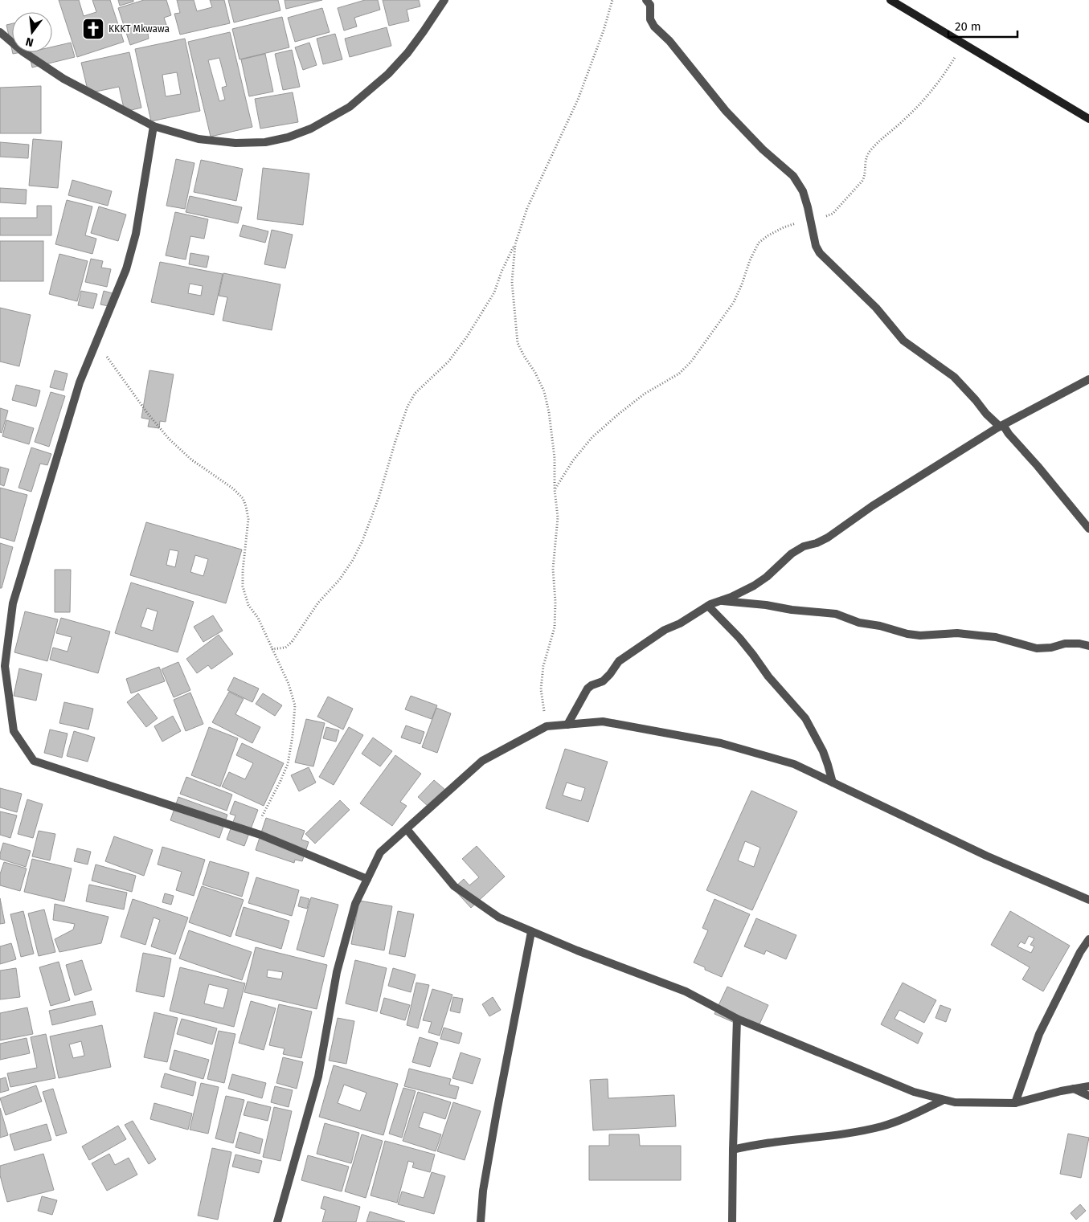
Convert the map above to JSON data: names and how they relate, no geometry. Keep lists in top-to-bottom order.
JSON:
{
  "places": {
    "church": ["KKKT Mkwawa"]
  },
  "scale_bar": "20 m",
  "north": "bottom"
}
